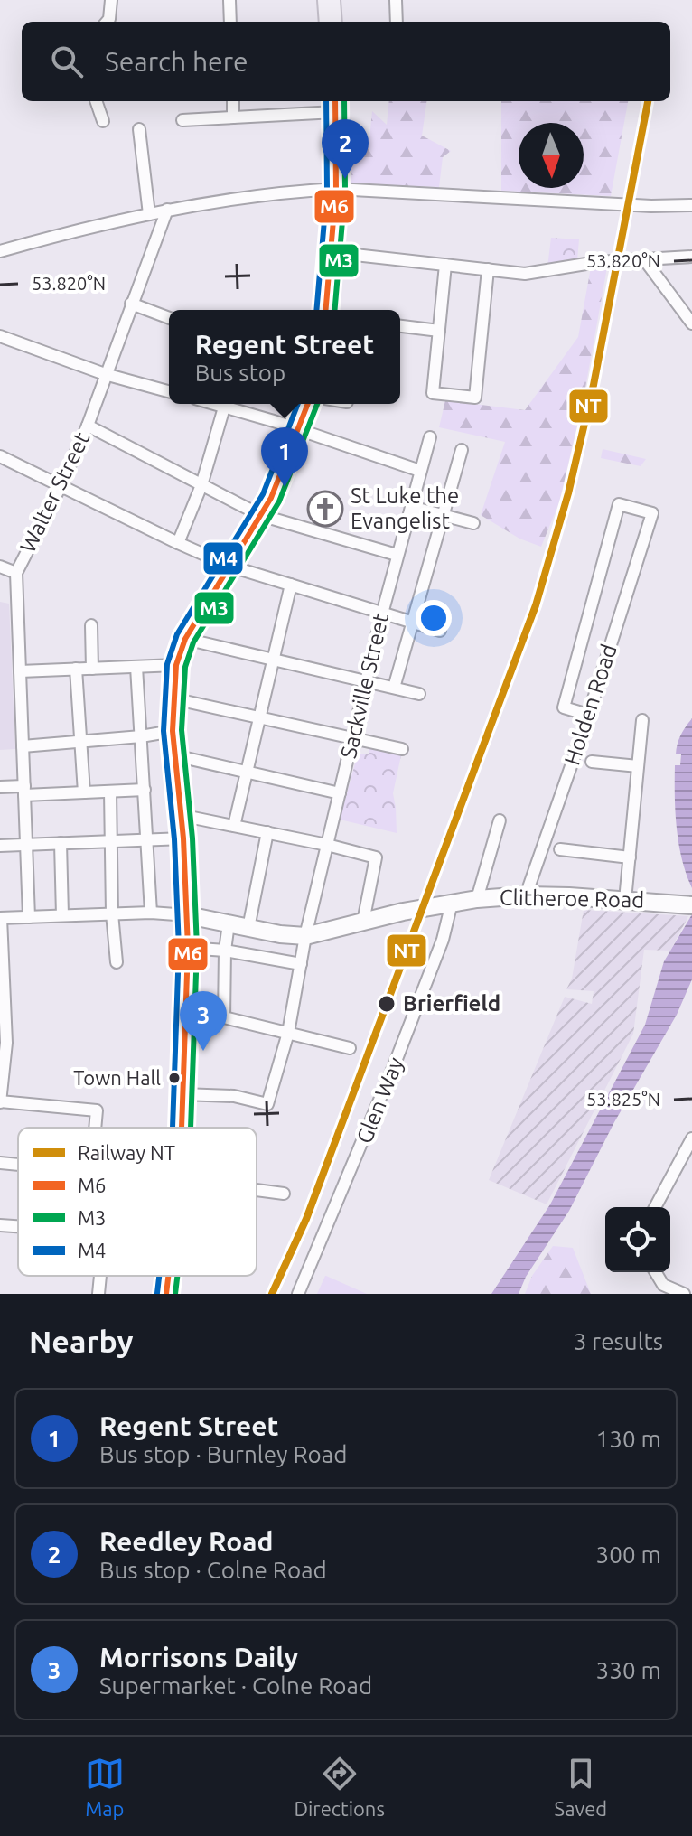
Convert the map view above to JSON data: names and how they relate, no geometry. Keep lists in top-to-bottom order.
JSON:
{
  "streets": {
    "main road": ["Clitheroe Road"],
    "street": [
      "Walter Street",
      "Sackville Street",
      "Holden Road",
      "Glen Way"
    ]
  },
  "crossings": [
    ["Sackville Street", "Clitheroe Road"],
    ["Holden Road", "Clitheroe Road"],
    ["Clitheroe Road", "Glen Way"]
  ],
  "places": {
    "church": ["St Luke the Evangelist"],
    "other": ["Brierfield", "Town Hall"]
  },
  "lines": [
    "rail line NT",
    "transit line M6",
    "transit line M3",
    "transit line M4"
  ],
  "legend": [
    "Railway NT",
    "M6",
    "M3",
    "M4"
  ],
  "north": "bottom",
  "page": {
    "search": "Search here",
    "pins": ["2", "1", "3"],
    "popup": ["Regent Street", "Bus stop"],
    "heading": ["Nearby", "3 results"],
    "list": [
      {
        "mark": "1",
        "name": "Regent Street",
        "note": "Bus stop · Burnley Road",
        "value": "130 m"
      },
      {
        "mark": "2",
        "name": "Reedley Road",
        "note": "Bus stop · Colne Road",
        "value": "300 m"
      },
      {
        "mark": "3",
        "name": "Morrisons Daily",
        "note": "Supermarket · Colne Road",
        "value": "330 m"
      }
    ],
    "nav": ["Map", "Directions", "Saved"]
  },
  "coordinates": ["53.820°N", "53.825°N"]
}
